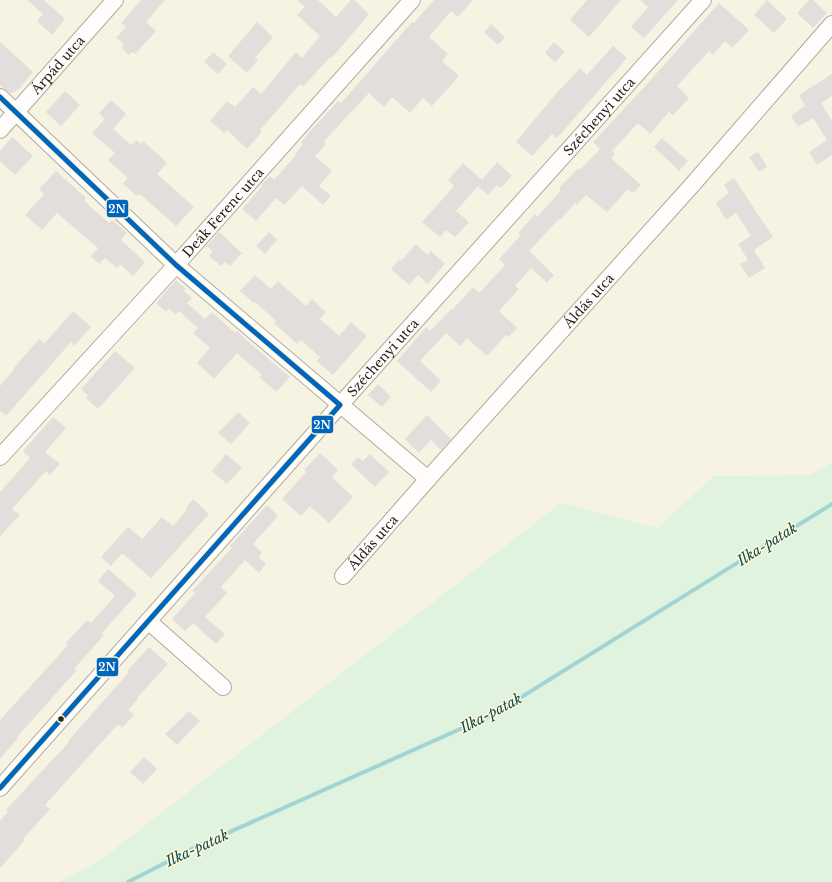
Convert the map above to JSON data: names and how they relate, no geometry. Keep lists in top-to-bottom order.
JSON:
{
  "streets": {
    "street": [
      "Árpád utca",
      "Széchenyi utca",
      "Deák Ferenc utca",
      "Áldás utca"
    ]
  },
  "water": ["Ilka-patak"],
  "lines": ["transit line 2N"]
}
